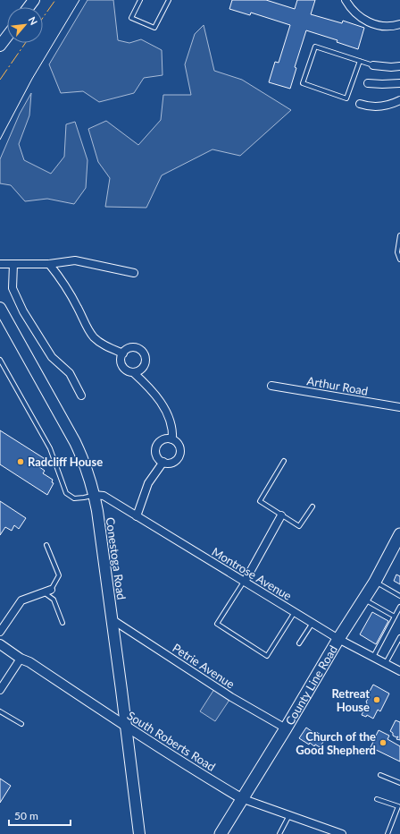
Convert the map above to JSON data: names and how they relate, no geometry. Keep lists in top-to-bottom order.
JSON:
{
  "streets": {
    "main road": ["Conestoga Road", "County Line Road"],
    "street": [
      "Arthur Road",
      "Montrose Avenue",
      "Petrie Avenue",
      "South Roberts Road"
    ]
  },
  "crossings": [
    ["Conestoga Road", "Montrose Avenue"],
    ["Conestoga Road", "Petrie Avenue"],
    ["Conestoga Road", "South Roberts Road"],
    ["Montrose Avenue", "County Line Road"],
    ["Petrie Avenue", "County Line Road"],
    ["County Line Road", "South Roberts Road"]
  ],
  "places": ["Radcliff House", "Retreat House", "Church of the Good Shepherd"],
  "scale_bar": "50 m",
  "north": "top right"
}
